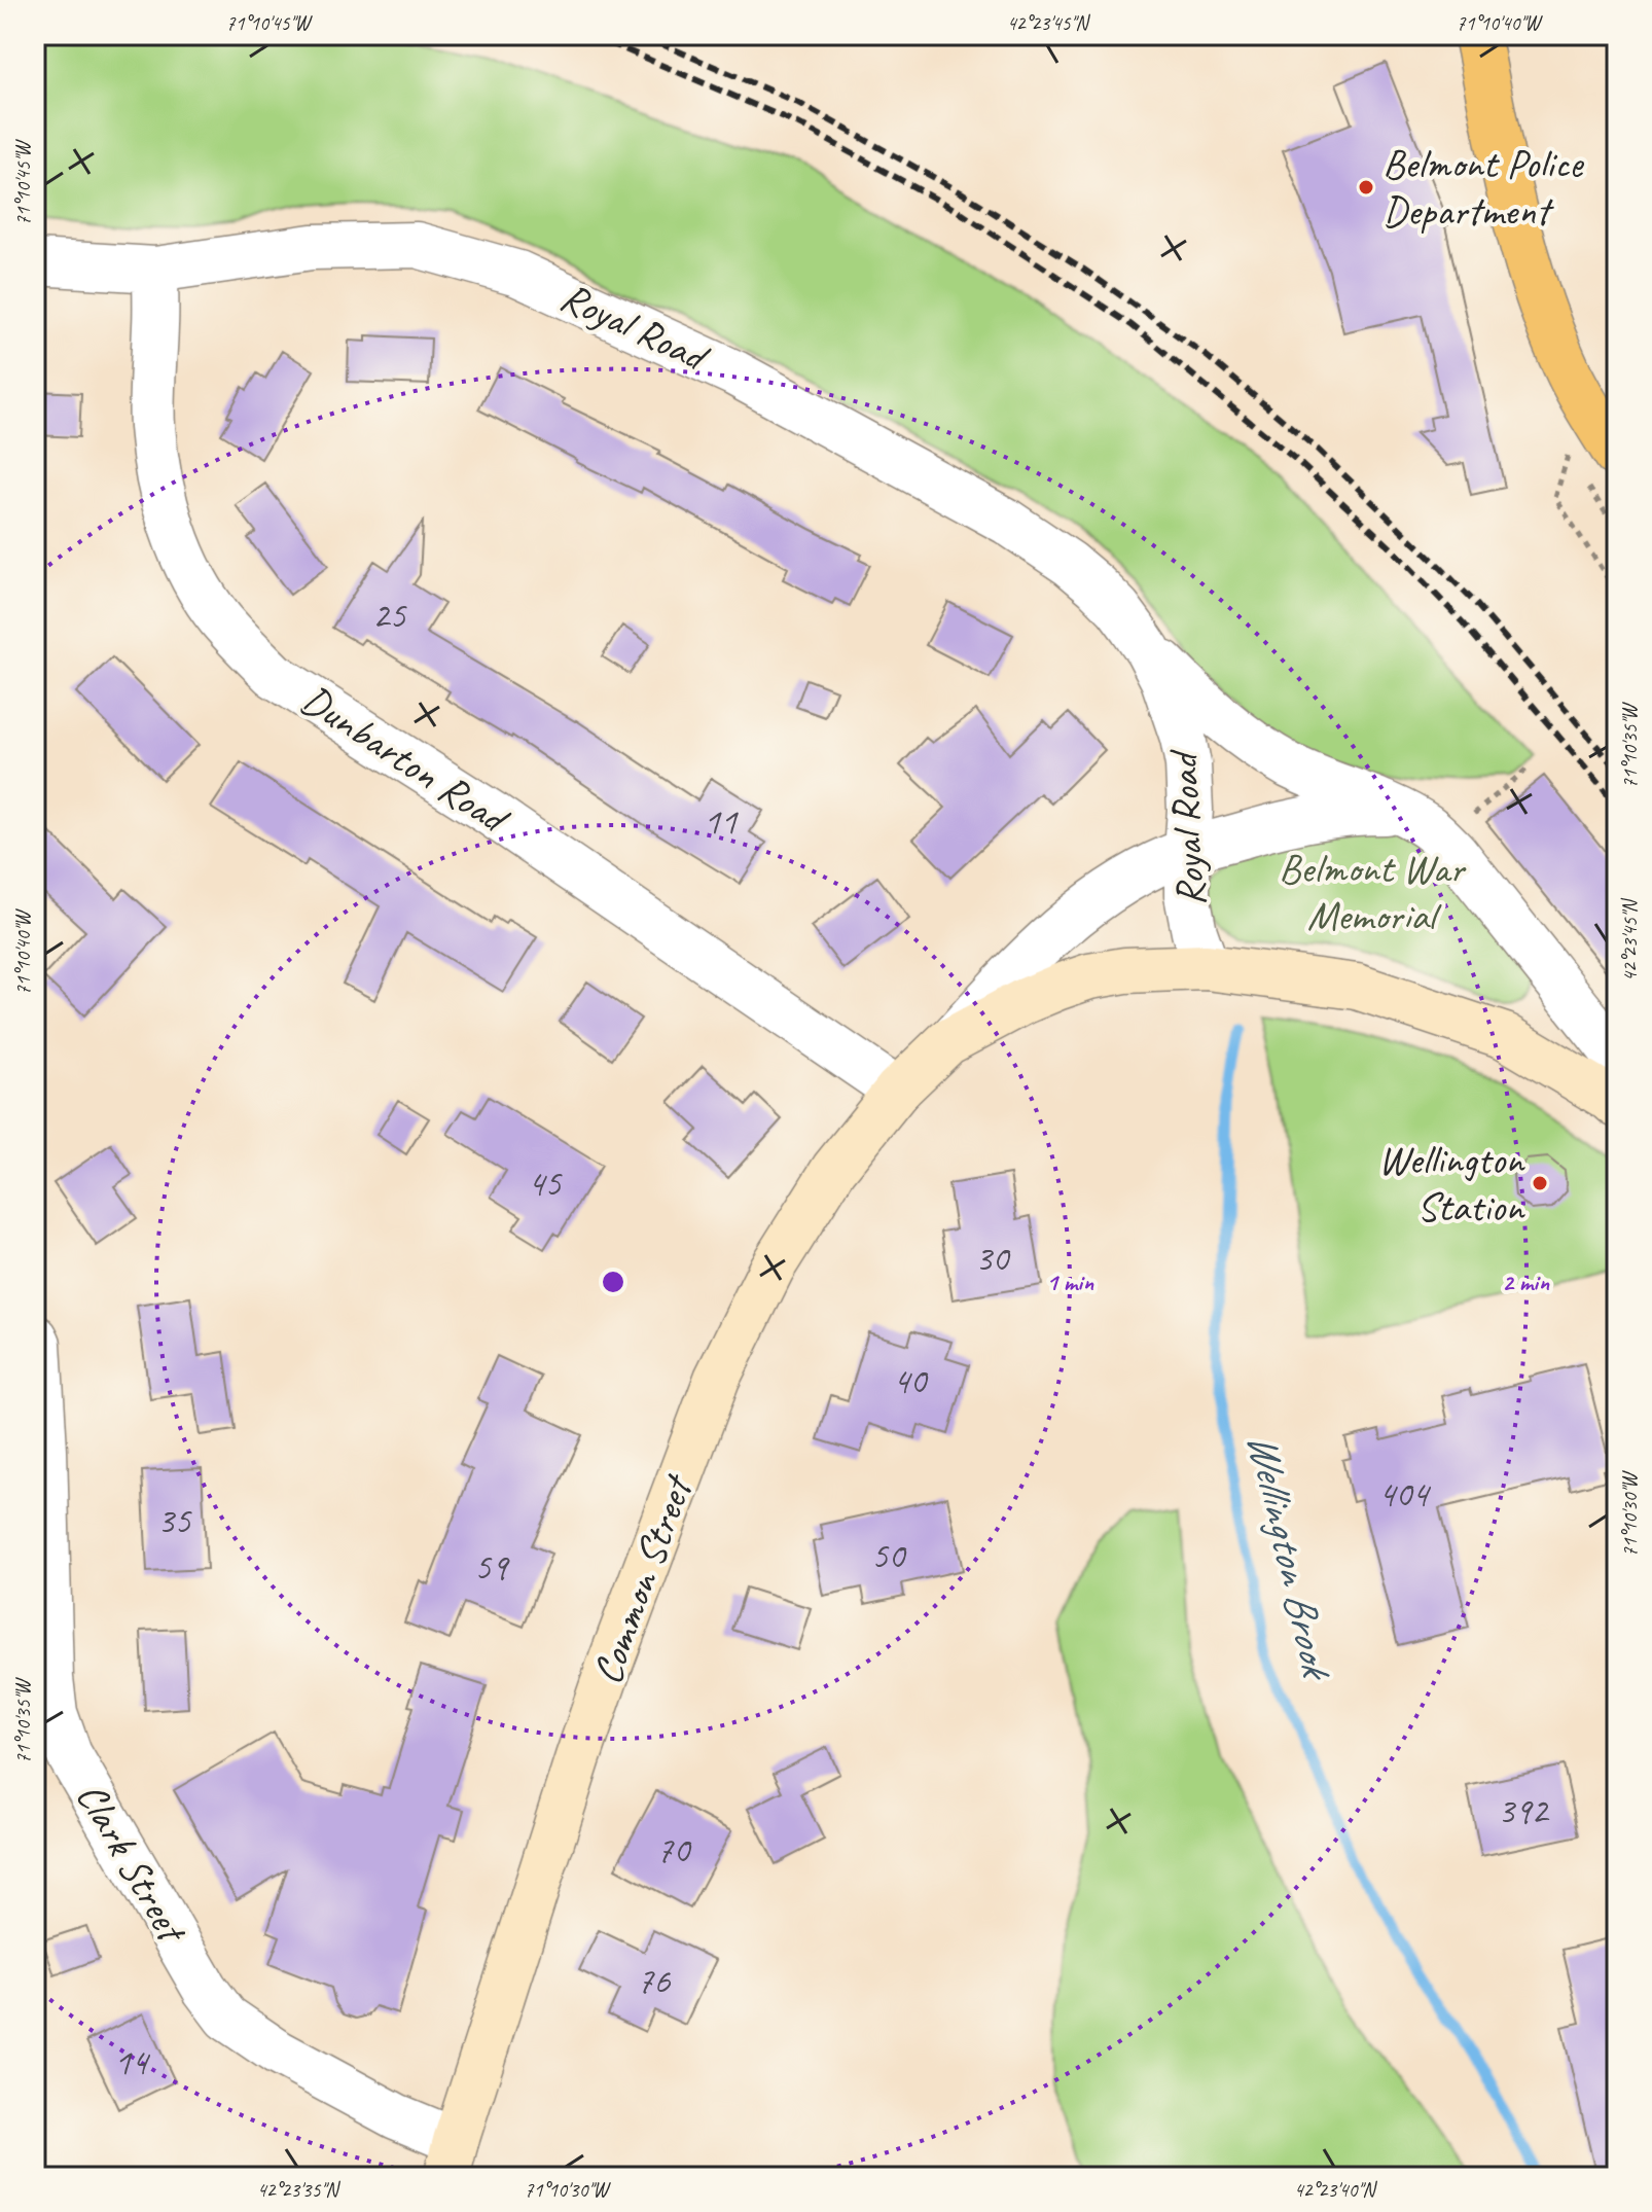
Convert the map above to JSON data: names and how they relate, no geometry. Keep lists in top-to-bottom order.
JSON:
{
  "streets": {
    "main road": ["Common Street"],
    "street": ["Royal Road", "Dunbarton Road", "Clark Street"]
  },
  "crossings": [
    ["Royal Road", "Dunbarton Road"],
    ["Royal Road", "Common Street"],
    ["Dunbarton Road", "Common Street"],
    ["Common Street", "Clark Street"]
  ],
  "water": ["Wellington Brook"],
  "parks": ["Belmont War Memorial"],
  "places": ["Belmont Police Department", "Wellington Station"],
  "house_numbers": [
    "25",
    "11",
    "45",
    "30",
    "40",
    "404",
    "35",
    "50",
    "59",
    "392",
    "70",
    "76",
    "14"
  ],
  "coordinates": [
    "71°10'45\"W",
    "42°23'45\"N",
    "71°10'40\"W",
    "71°10'35\"W",
    "71°10'30\"W",
    "42°23'35\"N",
    "42°23'40\"N"
  ],
  "rings": ["1 min", "2 min"]
}
